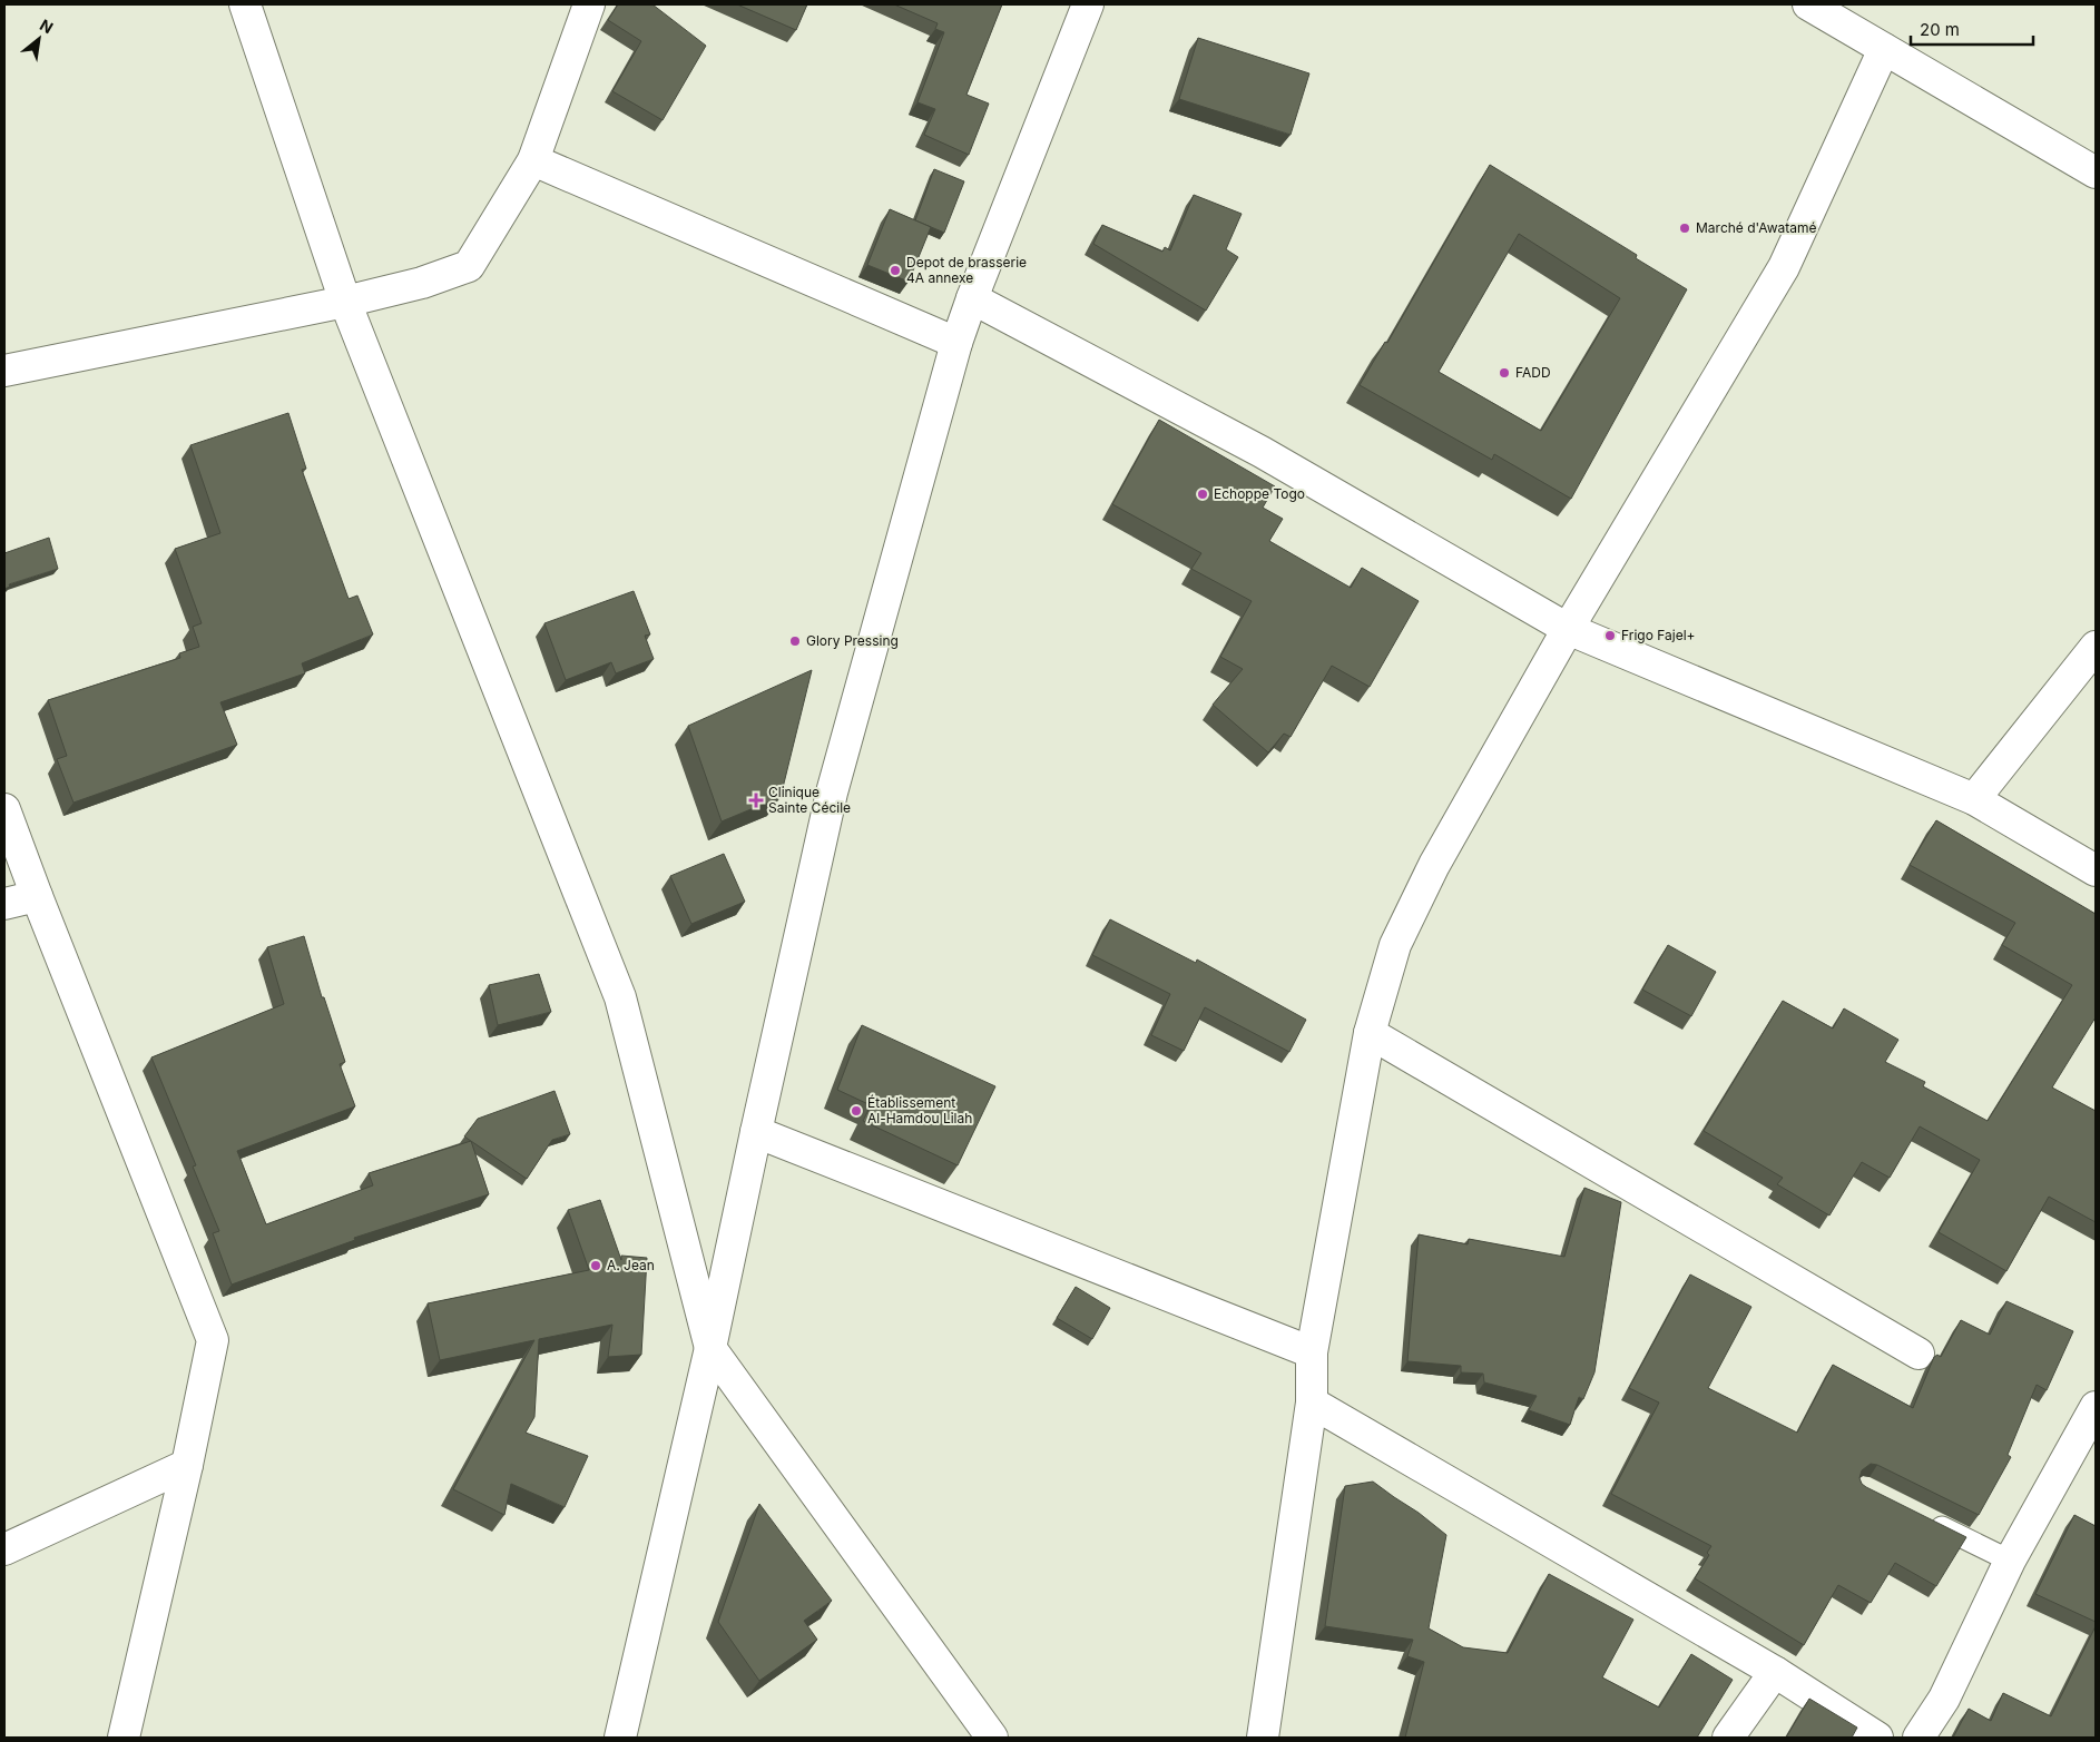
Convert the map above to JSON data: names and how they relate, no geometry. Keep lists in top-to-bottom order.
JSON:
{
  "places": {
    "other": [
      "Marché d'Awatamé",
      "Depot de brasserie 4A annexe",
      "FADD",
      "Echoppe Togo",
      "Frigo Fajel+",
      "Glory Pressing",
      "Établissement Al-Hamdou Lilah",
      "A. Jean"
    ],
    "health": ["Clinique Sainte Cécile"]
  },
  "scale_bar": "20 m",
  "north": "top right"
}
